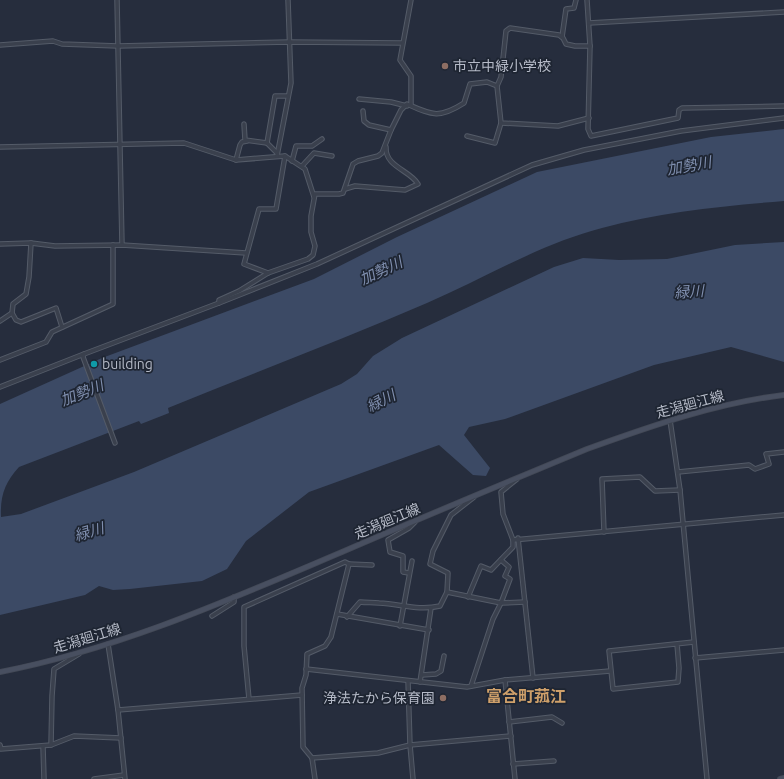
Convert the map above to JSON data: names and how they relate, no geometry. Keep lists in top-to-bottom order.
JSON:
{
  "streets": {
    "main road": ["走潟廻江線"]
  },
  "districts": ["富合町菰江"],
  "water": ["加勢川", "緑川"],
  "places": ["市立中緑小学校", "building", "浄法たから保育園"]
}
